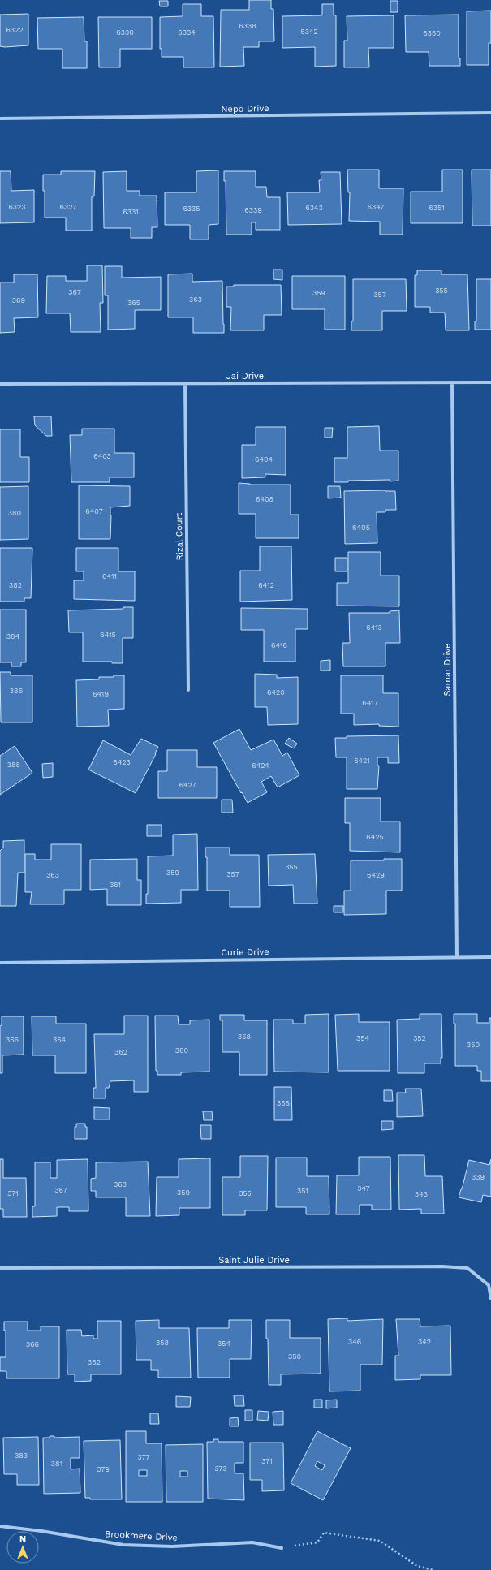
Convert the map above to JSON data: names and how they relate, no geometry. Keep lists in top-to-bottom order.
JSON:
{
  "streets": {
    "street": [
      "Nepo Drive",
      "Jai Drive",
      "Rizal Court",
      "Samar Drive",
      "Curie Drive",
      "Saint Julie Drive",
      "Brookmere Drive"
    ]
  },
  "crossings": [
    ["Jai Drive", "Rizal Court"],
    ["Jai Drive", "Samar Drive"],
    ["Samar Drive", "Curie Drive"]
  ],
  "house_numbers": [
    "6338",
    "6322",
    "6342",
    "6330",
    "6334",
    "6350",
    "6323",
    "6327",
    "6347",
    "6343",
    "6351",
    "6335",
    "6339",
    "6331",
    "355",
    "367",
    "359",
    "357",
    "363",
    "369",
    "365",
    "6403",
    "6404",
    "6408",
    "6407",
    "380",
    "6405",
    "6411",
    "382",
    "6412",
    "6413",
    "6415",
    "384",
    "6416",
    "386",
    "6420",
    "6419",
    "6417",
    "6421",
    "6423",
    "388",
    "6424",
    "6427",
    "6425",
    "355",
    "359",
    "357",
    "363",
    "6429",
    "361",
    "358",
    "354",
    "352",
    "366",
    "364",
    "350",
    "360",
    "362",
    "356",
    "339",
    "363",
    "347",
    "367",
    "351",
    "359",
    "371",
    "355",
    "343",
    "346",
    "342",
    "358",
    "354",
    "366",
    "350",
    "362",
    "383",
    "377",
    "371",
    "381",
    "373",
    "379"
  ],
  "north": "top"
}
